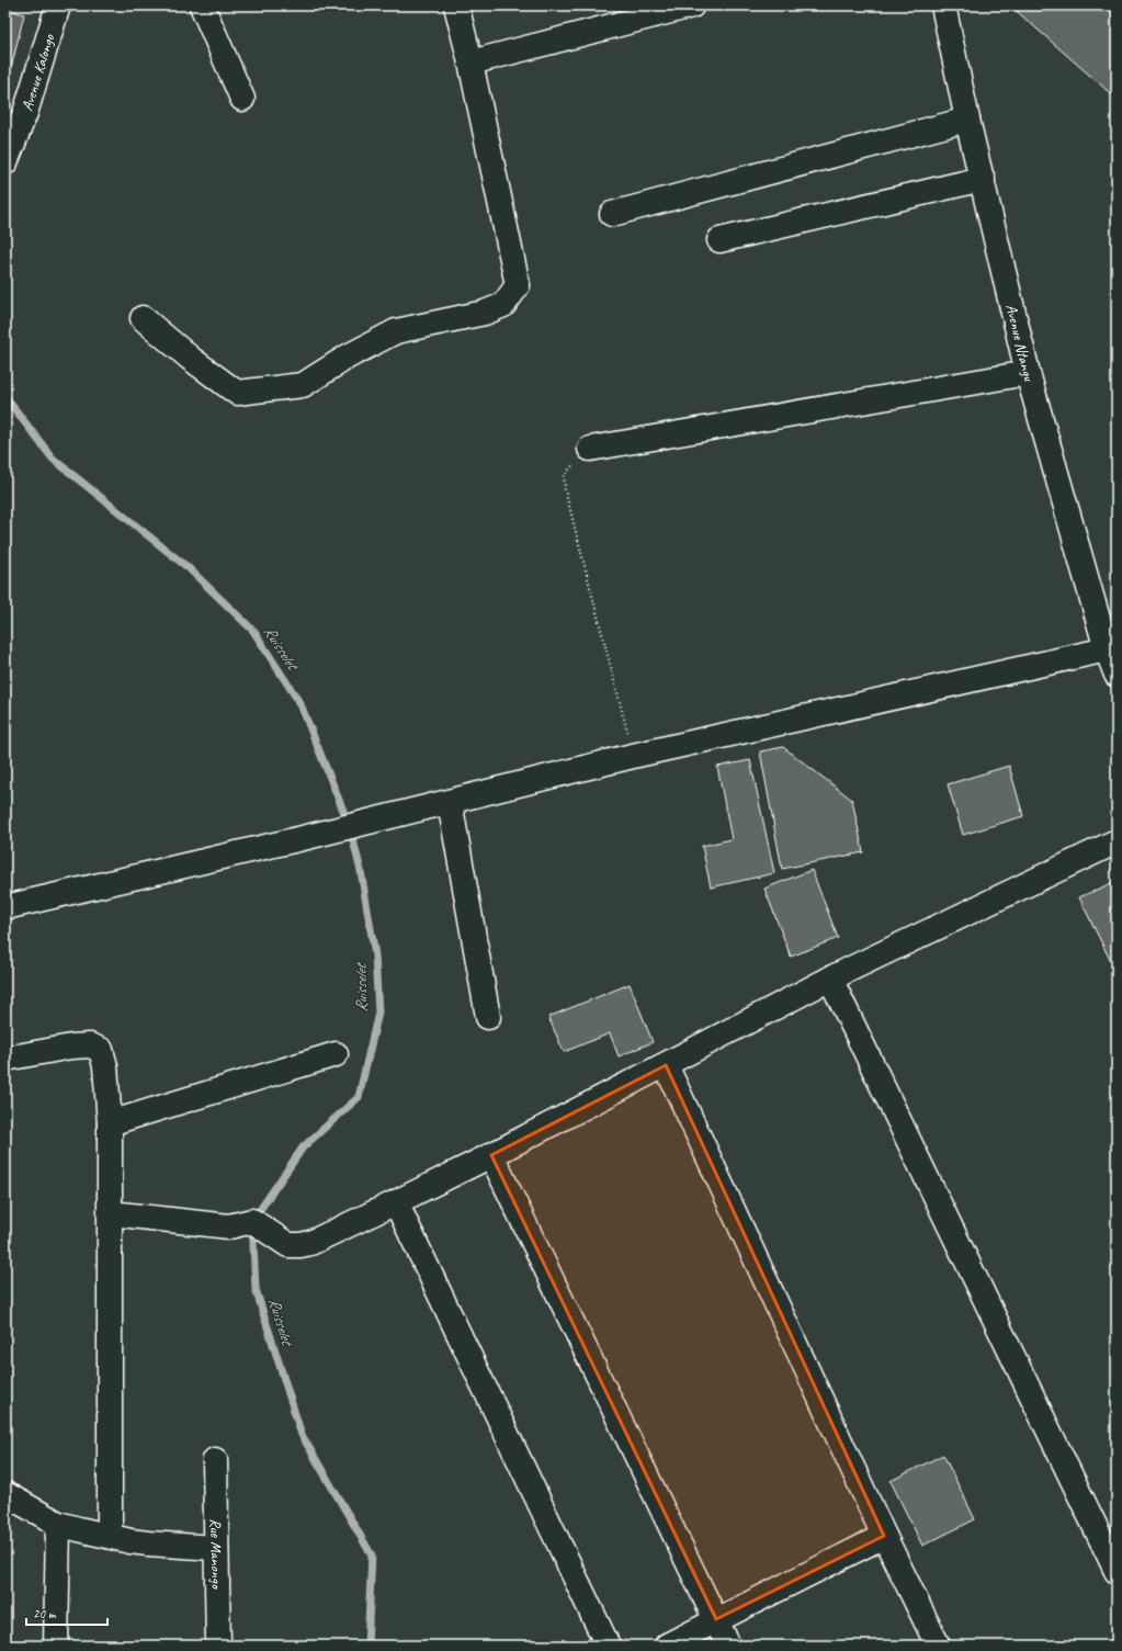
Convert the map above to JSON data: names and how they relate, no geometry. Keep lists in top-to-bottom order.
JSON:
{
  "streets": {
    "street": ["Avenue Kalongo", "Avenue Ntangu", "Rue Manongo"]
  },
  "water": ["Ruisselet"],
  "scale_bar": "20 m"
}
